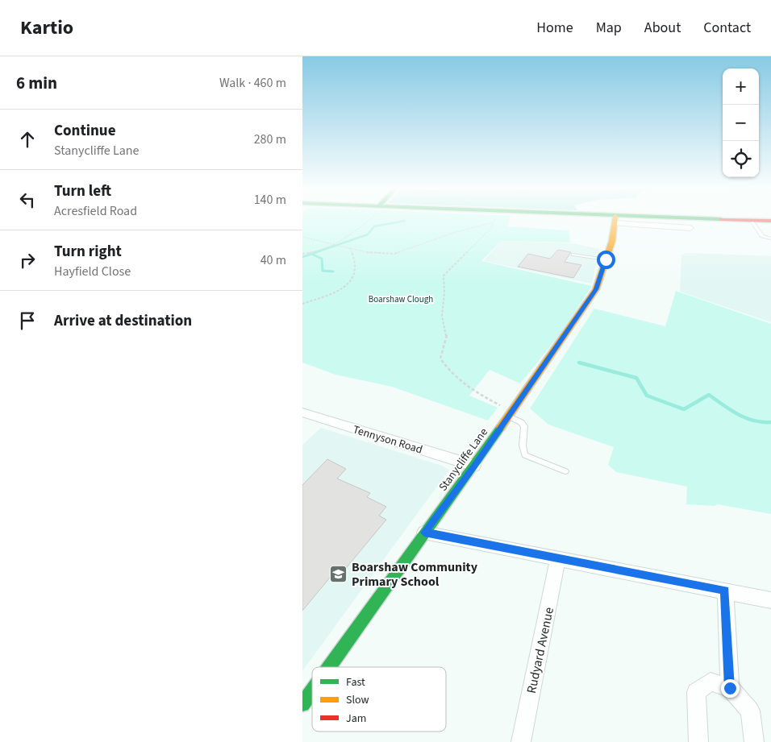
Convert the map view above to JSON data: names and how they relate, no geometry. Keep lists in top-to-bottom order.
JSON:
{
  "streets": {
    "main road": ["Stanycliffe Lane"],
    "street": ["Tennyson Road", "Rudyard Avenue"]
  },
  "crossings": [
    ["Tennyson Road", "Stanycliffe Lane"]
  ],
  "parks": ["Boarshaw Clough"],
  "places": {
    "school or university": ["Boarshaw Community Primary School"]
  },
  "legend": ["Fast", "Slow", "Jam"],
  "page": {
    "header": "Kartio",
    "nav": [
      "Home",
      "Map",
      "About",
      "Contact"
    ],
    "heading": ["6 min", "Walk · 460 m"],
    "map_buttons": ["+", "−"],
    "list": [
      ["Continue", "Stanycliffe Lane", "280 m"],
      ["Turn left", "Acresfield Road", "140 m"],
      ["Turn right", "Hayfield Close", "40 m"],
      "Arrive at destination"
    ]
  }
}
